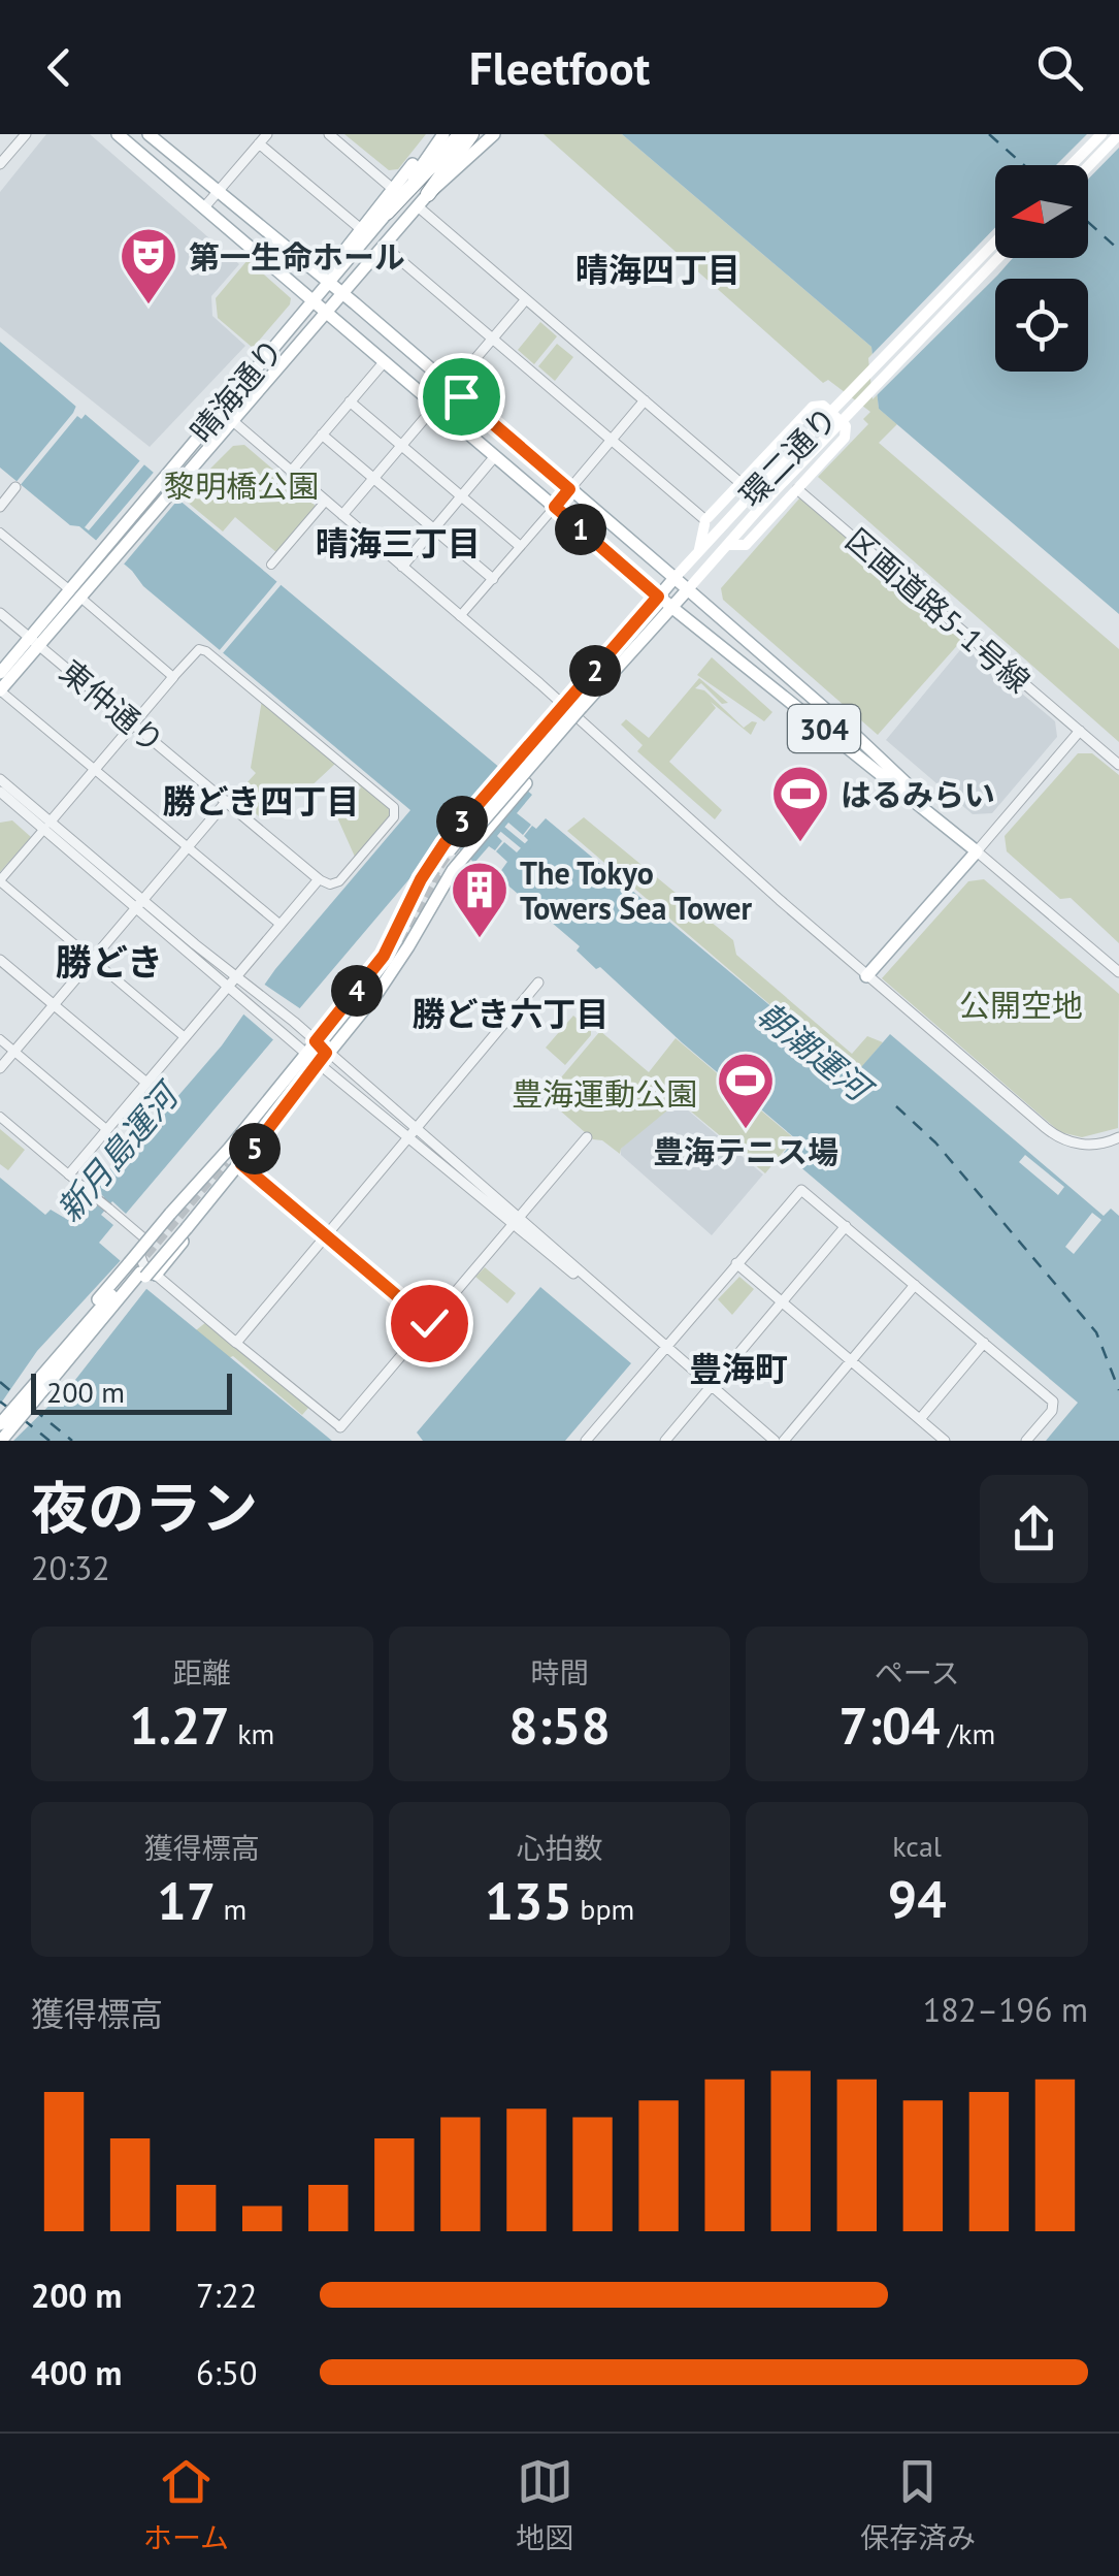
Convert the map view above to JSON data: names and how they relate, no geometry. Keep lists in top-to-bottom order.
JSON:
{
  "streets": {
    "main road": ["晴海通り", "環二通り", "304"],
    "street": ["区画道路5-1号線", "東仲通り"]
  },
  "crossings": [
    ["晴海通り", "304"],
    ["環二通り", "304"]
  ],
  "districts": [
    "晴海四丁目",
    "晴海三丁目",
    "勝どき四丁目",
    "勝どき",
    "勝どき六丁目",
    "豊海町"
  ],
  "water": ["朝潮運河", "新月島運河"],
  "parks": ["黎明橋公園", "公開空地", "豊海運動公園"],
  "places": {
    "theatre": ["第一生命ホール"],
    "sports": ["はるみらい", "豊海テニス場"],
    "building": ["The Tokyo Towers Sea Tower"]
  },
  "scale_bar": "200 m",
  "north": "left",
  "page": {
    "header": "Fleetfoot",
    "pins": [
      "1",
      "2",
      "3",
      "4",
      "5"
    ],
    "scale": "200 m",
    "heading": ["夜のラン", "20:32"],
    "stats": [
      ["距離", "1.27 km"],
      ["時間", "8:58"],
      ["ペース", "7:04 /km"],
      ["獲得標高", "17 m"],
      ["心拍数", "135 bpm"],
      ["kcal", "94"]
    ],
    "chart": ["獲得標高", "182–196 m"],
    "list": [
      {
        "name": "200 m",
        "note": "7:22"
      },
      {
        "name": "400 m",
        "note": "6:50"
      }
    ],
    "tabs": ["ホーム", "地図", "保存済み"]
  }
}
